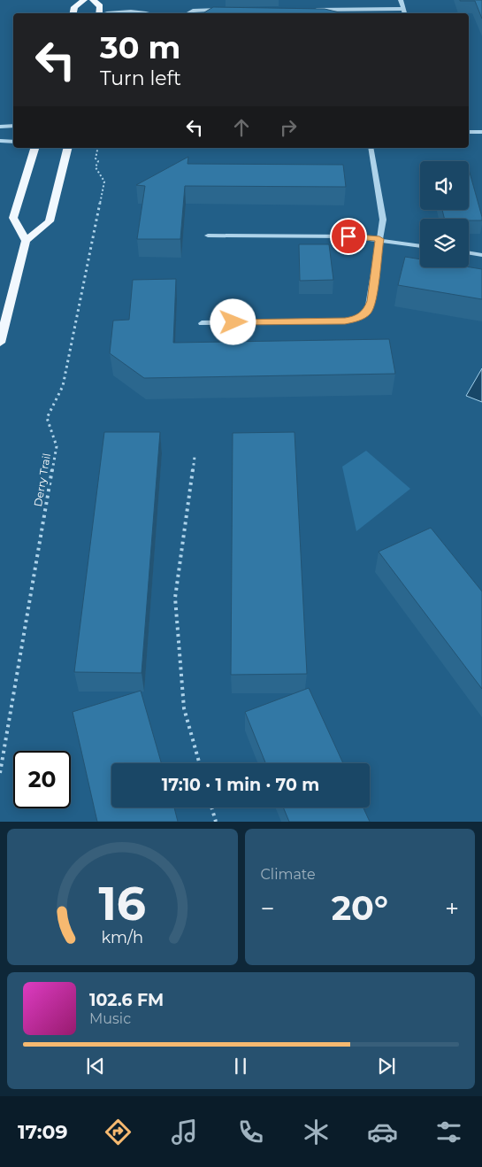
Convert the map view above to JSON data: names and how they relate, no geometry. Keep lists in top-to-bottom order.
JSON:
{
  "streets": {
    "path": ["Derry Trail"]
  },
  "page": {
    "turn": ["30 m", "Turn left"],
    "limit": "20",
    "trip": "17:10 · 1 min · 70 m",
    "tile": "Climate",
    "heat": ["−", "20°", "+"],
    "song": ["102.6 FM", "Music"],
    "tabs": "17:09",
    "gauge": ["16", "km/h"]
  }
}
